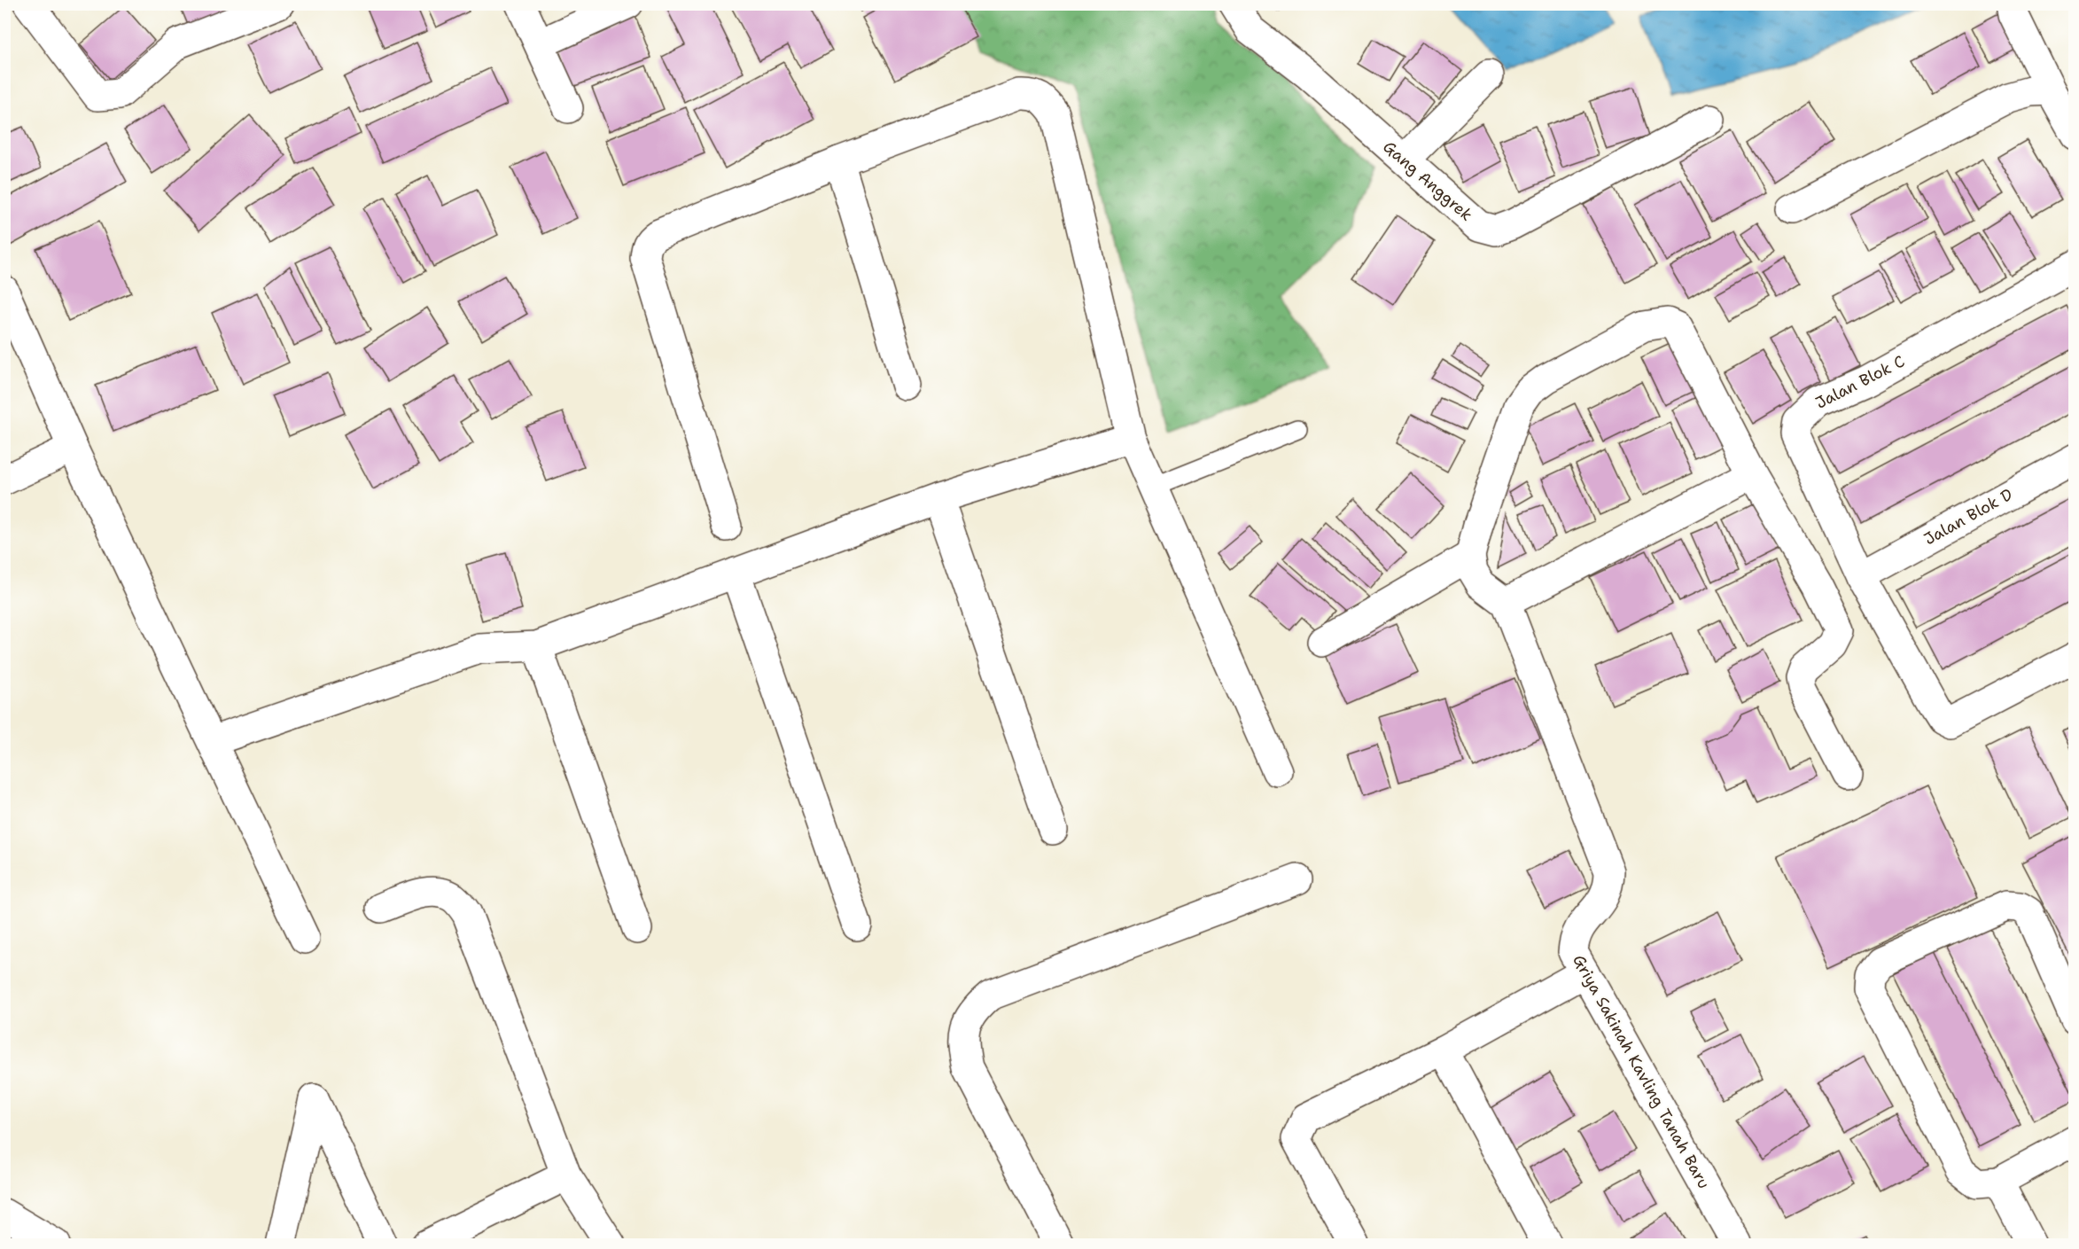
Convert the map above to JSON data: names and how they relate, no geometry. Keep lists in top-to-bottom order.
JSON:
{
  "streets": {
    "street": [
      "Gang Anggrek",
      "Jalan Blok C",
      "Jalan Blok D",
      "Griya Sakinah Kavling Tanah Baru"
    ]
  },
  "crossings": [
    ["Jalan Blok C", "Jalan Blok D"]
  ]
}
